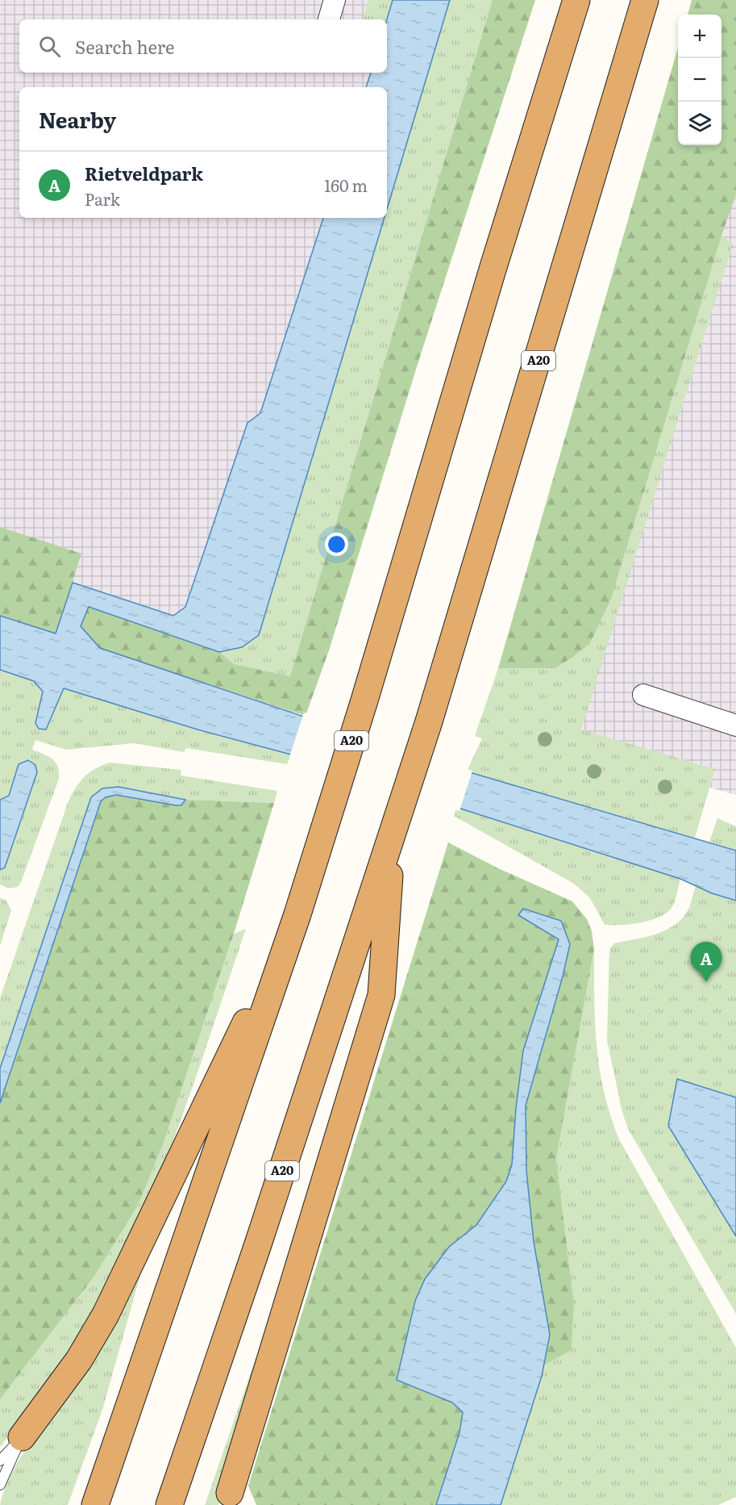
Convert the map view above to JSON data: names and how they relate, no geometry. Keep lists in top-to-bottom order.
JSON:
{
  "streets": {
    "highway": ["A20"]
  },
  "page": {
    "map_buttons": ["+", "−"],
    "search": "Search here",
    "heading": "Nearby",
    "list": [
      {
        "mark": "A",
        "name": "Rietveldpark",
        "note": "Park",
        "value": "160 m"
      }
    ],
    "pins": "A"
  }
}
